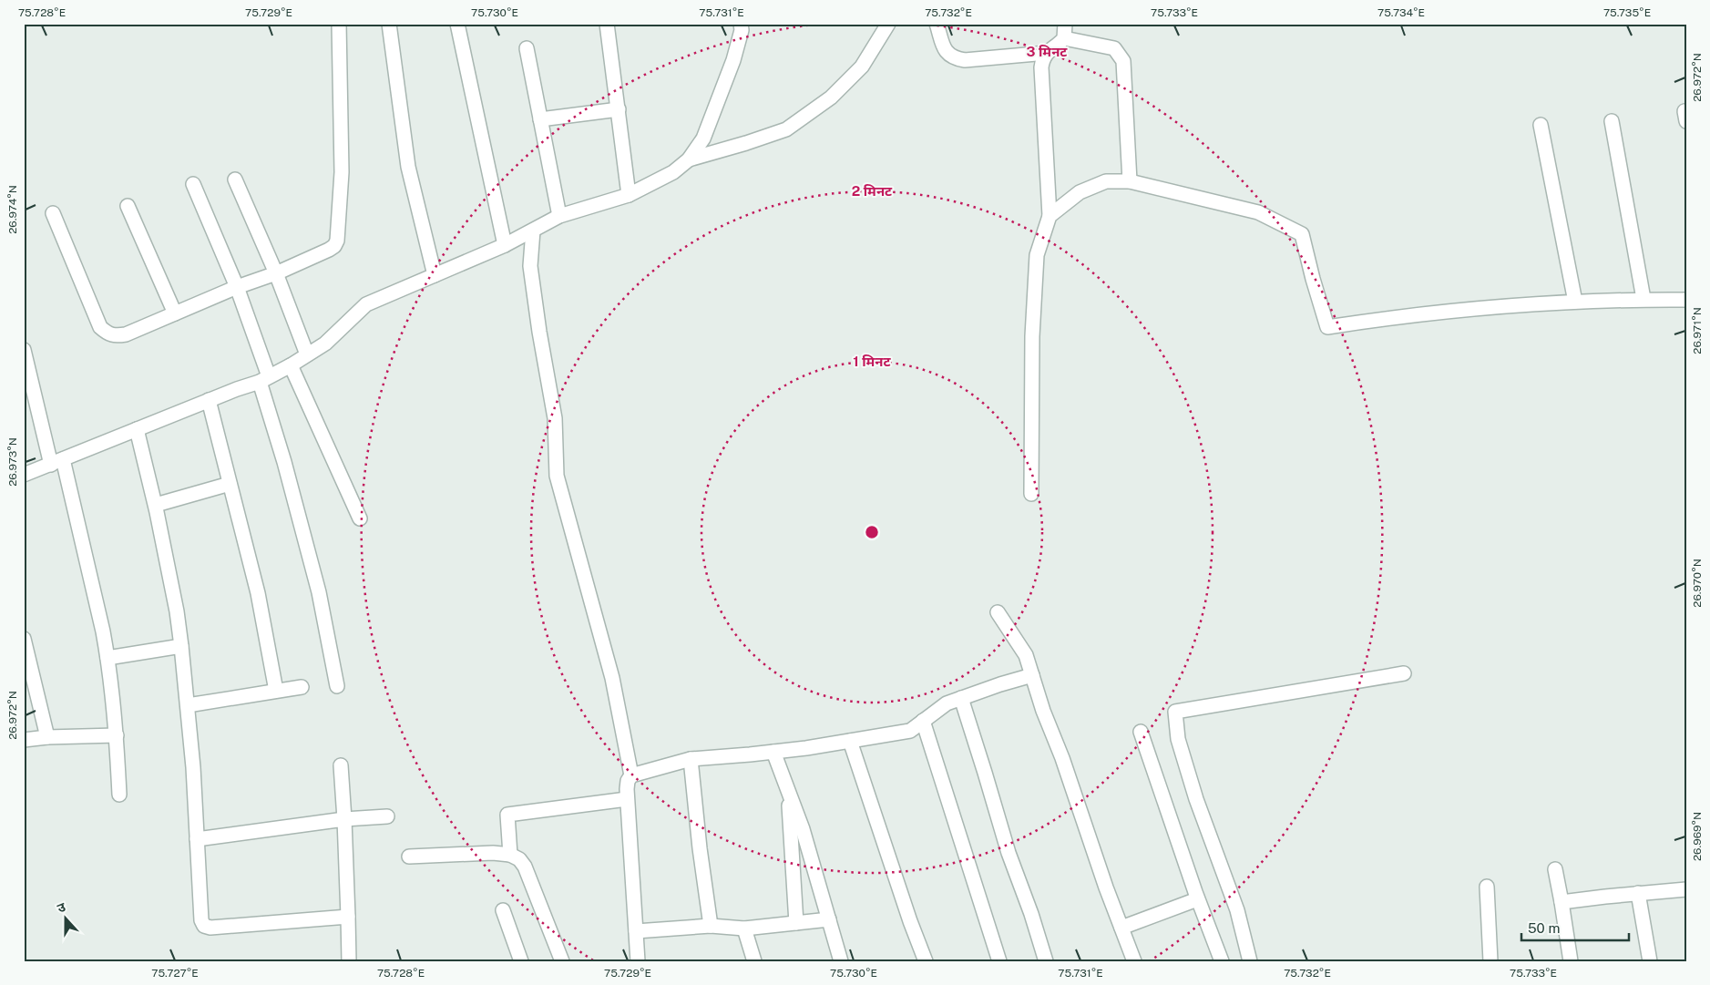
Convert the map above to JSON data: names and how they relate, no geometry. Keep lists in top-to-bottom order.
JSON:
{
  "scale_bar": "50 m",
  "north": "top",
  "coordinates": [
    "75.728°E",
    "75.729°E",
    "75.730°E",
    "75.731°E",
    "75.732°E",
    "75.733°E",
    "75.734°E",
    "75.735°E",
    "26.972°N",
    "26.974°N",
    "26.971°N",
    "26.973°N",
    "26.970°N",
    "26.969°N",
    "75.727°E"
  ],
  "rings": ["3 मिनट", "2 मिनट", "1 मिनट"]
}
